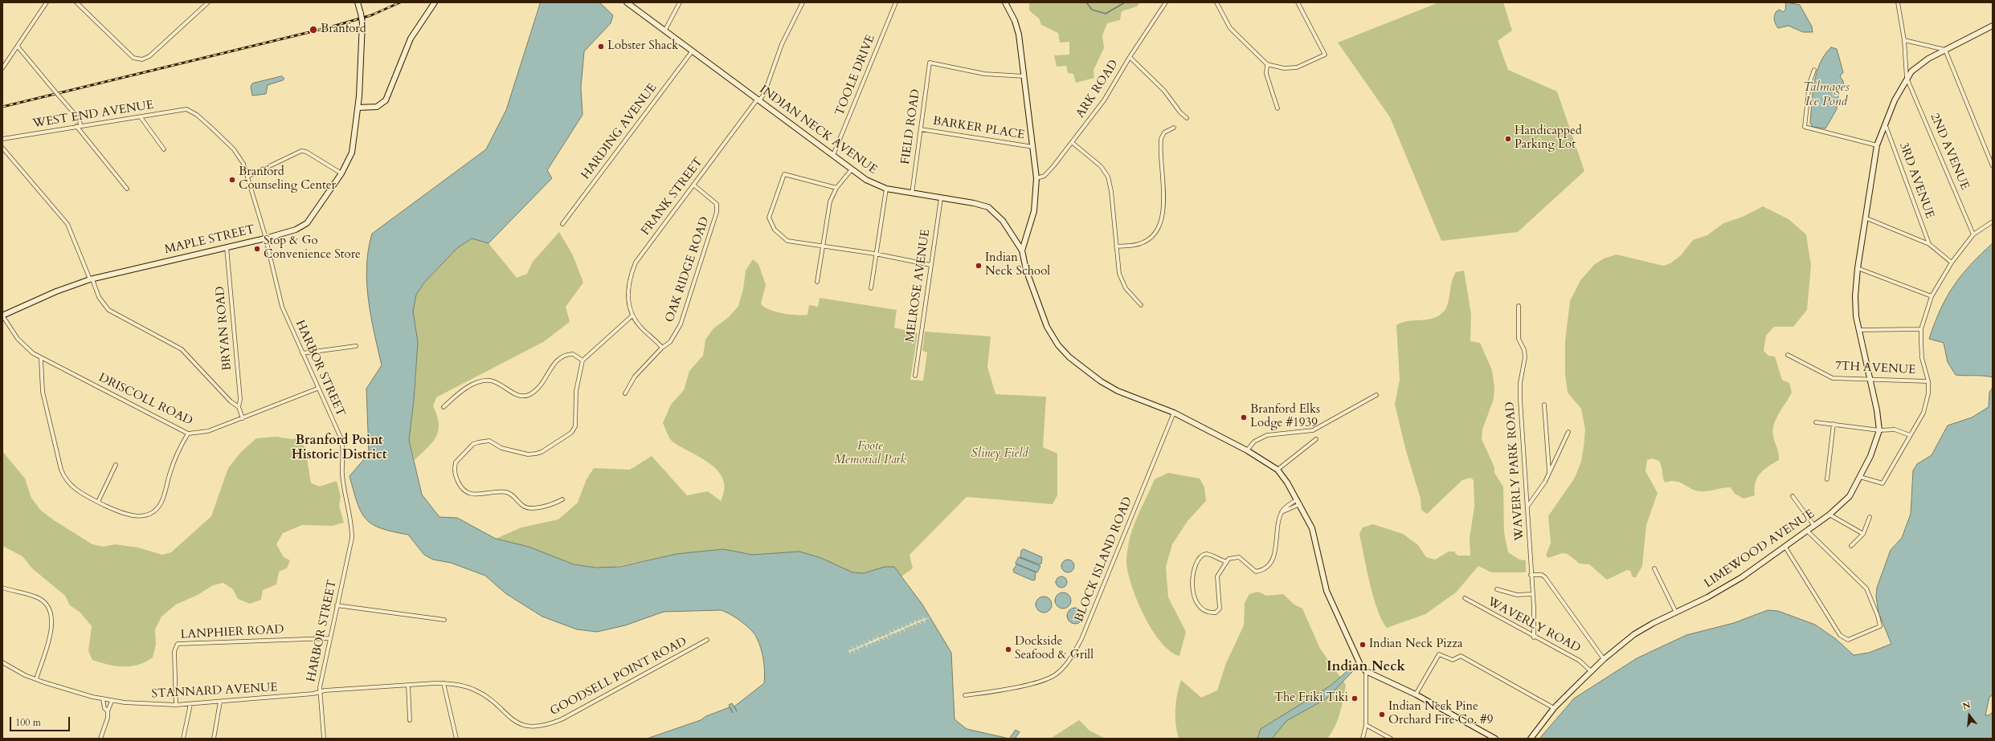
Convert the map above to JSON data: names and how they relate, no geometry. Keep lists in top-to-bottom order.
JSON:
{
  "streets": {
    "main road": ["INDIAN NECK AVENUE", "MAPLE STREET", "LIMEWOOD AVENUE"],
    "street": [
      "TOOLE DRIVE",
      "ARK ROAD",
      "WEST END AVENUE",
      "FIELD ROAD",
      "BARKER PLACE",
      "HARDING AVENUE",
      "2ND AVENUE",
      "3RD AVENUE",
      "FRANK STREET",
      "OAK RIDGE ROAD",
      "MELROSE AVENUE",
      "BRYAN ROAD",
      "HARBOR STREET",
      "7TH AVENUE",
      "DRISCOLL ROAD",
      "WAVERLY PARK ROAD",
      "BLOCK ISLAND ROAD",
      "WAVERLY ROAD",
      "LANPHIER ROAD",
      "GOODSELL POINT ROAD",
      "STANNARD AVENUE"
    ]
  },
  "crossings": [
    ["TOOLE DRIVE", "INDIAN NECK AVENUE"],
    ["WEST END AVENUE", "HARBOR STREET"],
    ["FIELD ROAD", "BARKER PLACE"],
    ["FIELD ROAD", "INDIAN NECK AVENUE"],
    ["INDIAN NECK AVENUE", "HARDING AVENUE"],
    ["INDIAN NECK AVENUE", "FRANK STREET"],
    ["INDIAN NECK AVENUE", "MELROSE AVENUE"],
    ["FRANK STREET", "OAK RIDGE ROAD"],
    ["MAPLE STREET", "BRYAN ROAD"],
    ["MAPLE STREET", "HARBOR STREET"],
    ["MAPLE STREET", "DRISCOLL ROAD"],
    ["HARBOR STREET", "DRISCOLL ROAD"],
    ["HARBOR STREET", "LANPHIER ROAD"],
    ["HARBOR STREET", "GOODSELL POINT ROAD"],
    ["HARBOR STREET", "STANNARD AVENUE"],
    ["WAVERLY PARK ROAD", "WAVERLY ROAD"],
    ["LIMEWOOD AVENUE", "WAVERLY ROAD"],
    ["LANPHIER ROAD", "STANNARD AVENUE"],
    ["GOODSELL POINT ROAD", "STANNARD AVENUE"]
  ],
  "districts": ["Branford Point Historic District", "Indian Neck"],
  "water": ["Talmages Ice Pond"],
  "parks": ["Foote Memorial Park", "Sliney Field"],
  "places": [
    "Branford",
    "Lobster Shack",
    "Handicapped Parking Lot",
    "Branford Counseling Center",
    "Stop & Go Convenience Store",
    "Indian Neck School",
    "Branford Elks Lodge #1939",
    "Indian Neck Pizza",
    "Dockside Seafood & Grill",
    "The Friki Tiki",
    "Indian Neck Pine Orchard Fire Co. #9"
  ],
  "scale_bar": "100 m",
  "north": "top"
}
